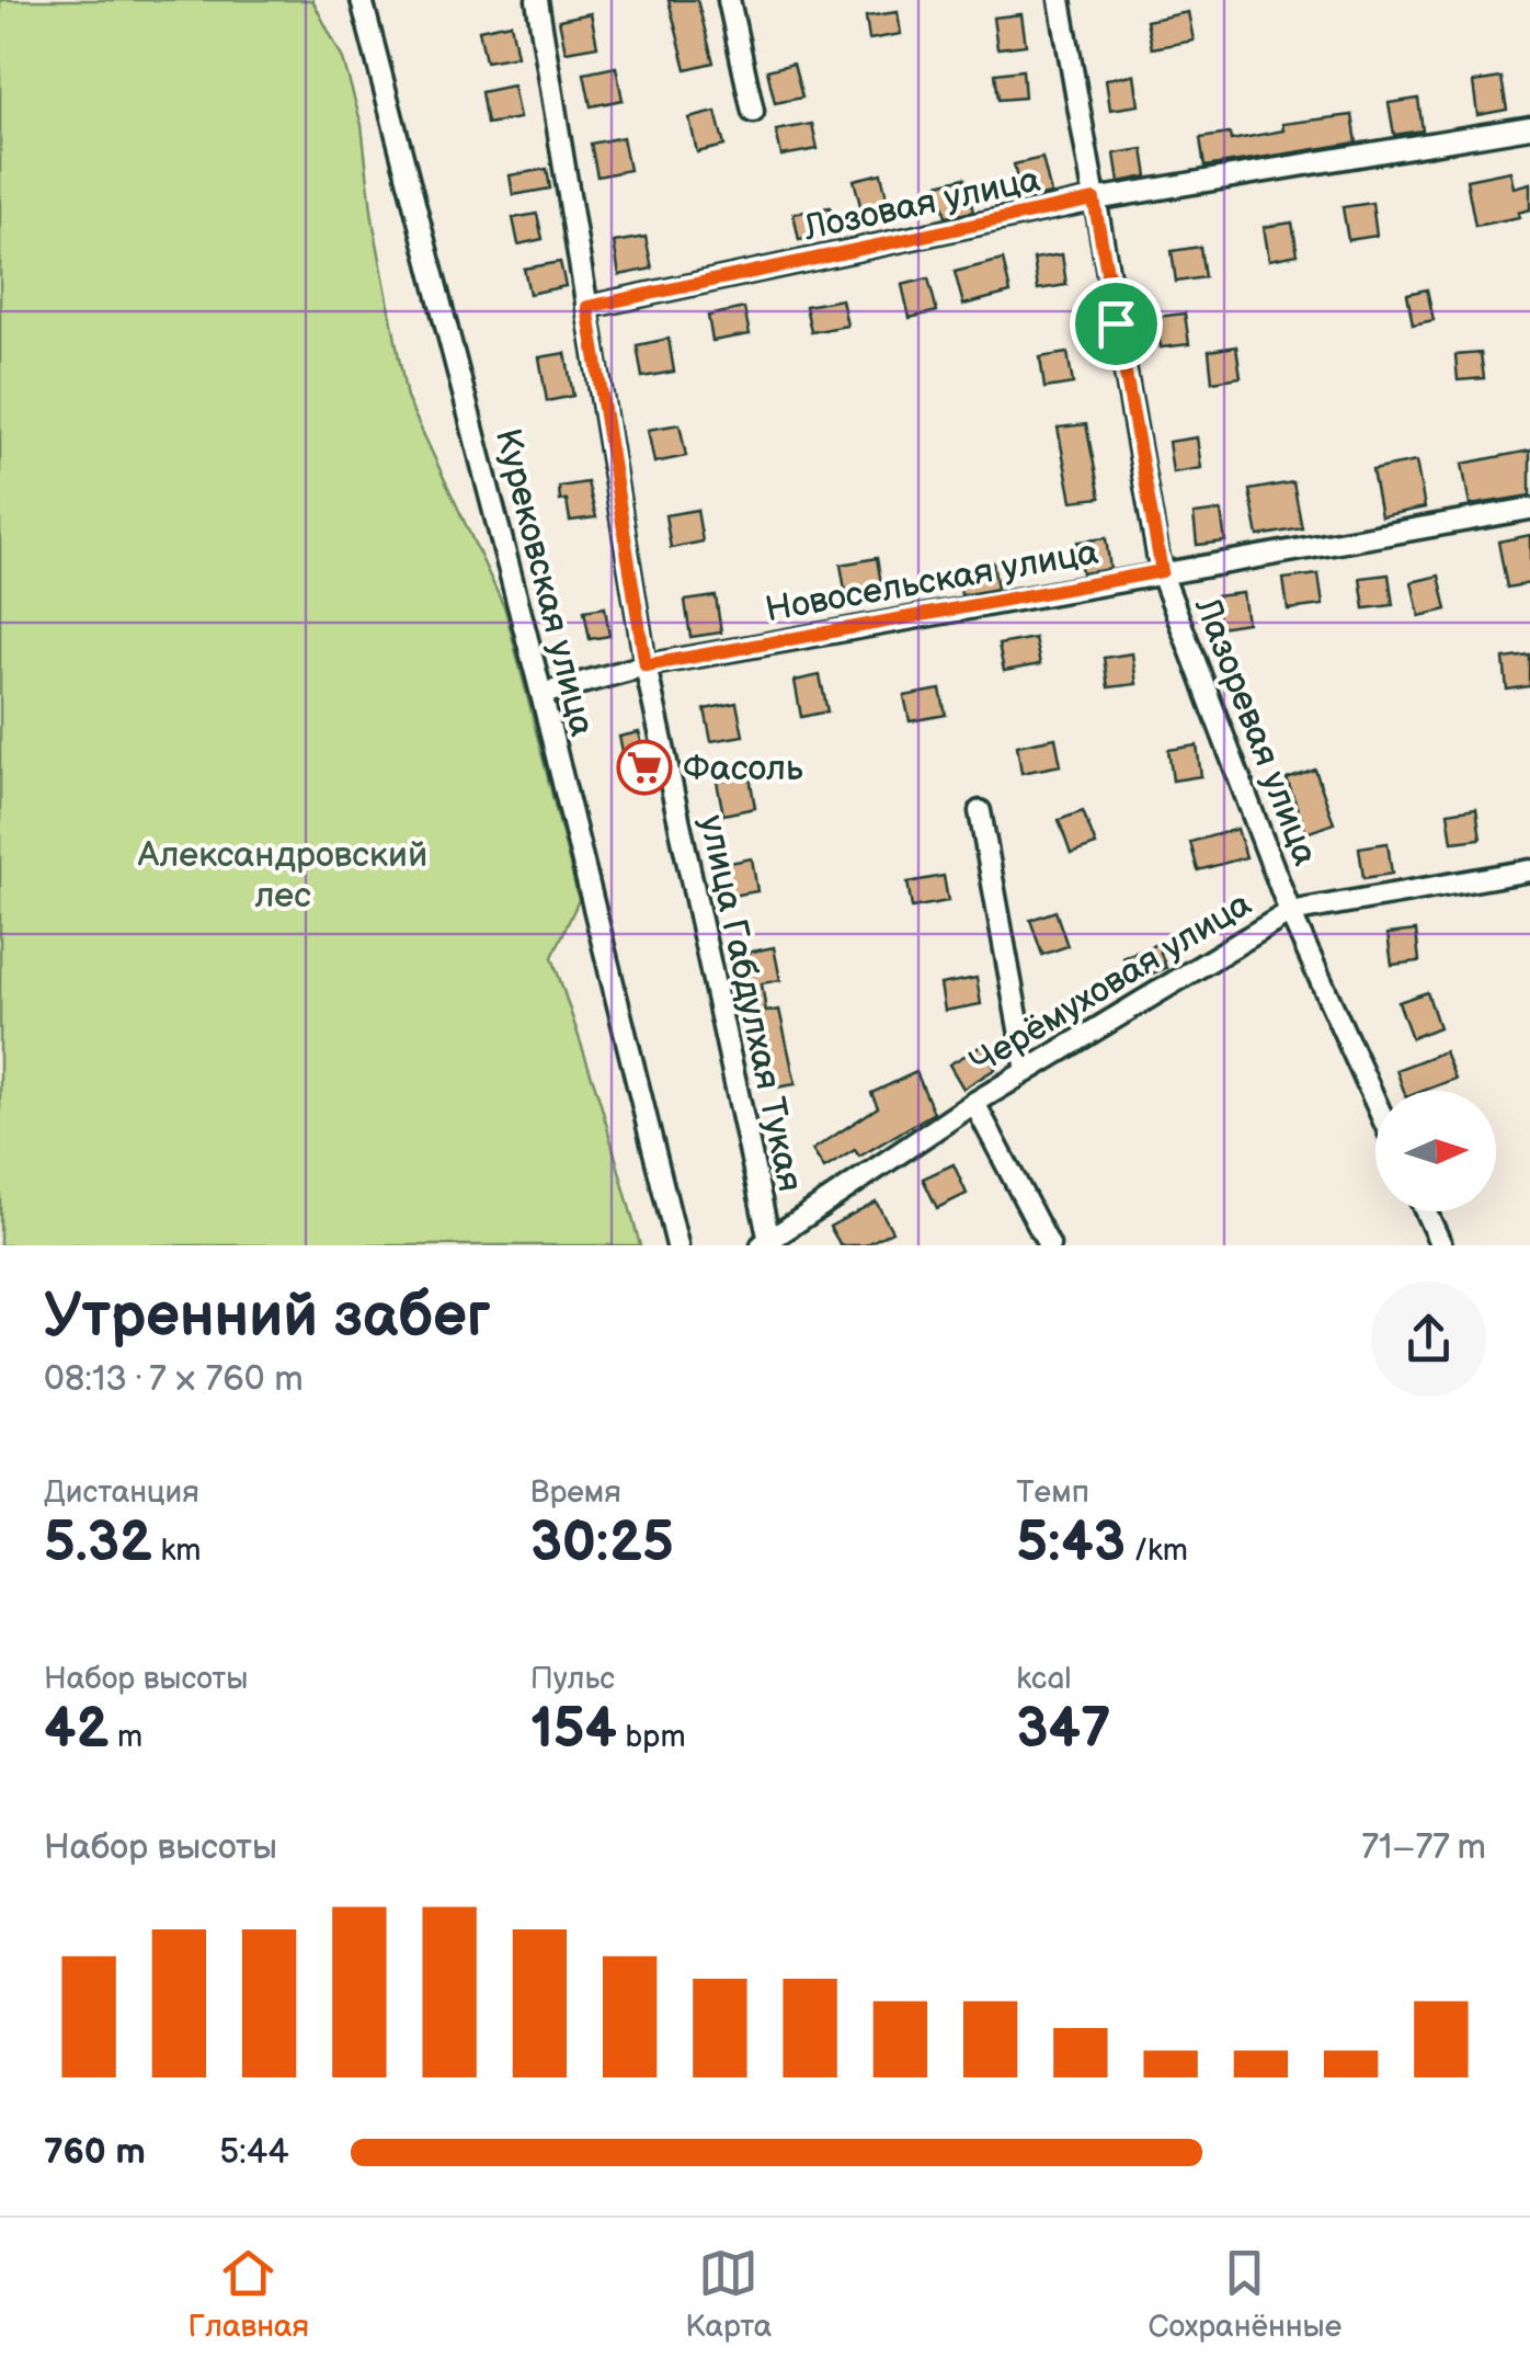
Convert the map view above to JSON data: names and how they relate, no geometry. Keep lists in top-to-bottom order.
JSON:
{
  "streets": {
    "street": [
      "Лозовая улица",
      "Новосельская улица",
      "Курековская улица",
      "Лазоревая улица",
      "Черёмуховая улица",
      "улица Габдулхая Тукая"
    ]
  },
  "crossings": [
    ["Лозовая улица", "Лазоревая улица"],
    ["Лозовая улица", "улица Габдулхая Тукая"],
    ["Новосельская улица", "Курековская улица"],
    ["Новосельская улица", "Лазоревая улица"],
    ["Новосельская улица", "улица Габдулхая Тукая"],
    ["Лазоревая улица", "Черёмуховая улица"],
    ["Черёмуховая улица", "улица Габдулхая Тукая"]
  ],
  "parks": ["Александровский лес"],
  "places": {
    "supermarket": ["Фасоль"]
  },
  "north": "right",
  "page": {
    "heading": ["Утренний забег", "08:13 · 7 × 760 m"],
    "stats": [
      ["Дистанция", "5.32 km"],
      ["Время", "30:25"],
      ["Темп", "5:43 /km"],
      ["Набор высоты", "42 m"],
      ["Пульс", "154 bpm"],
      ["kcal", "347"]
    ],
    "chart": ["Набор высоты", "71–77 m"],
    "list": [
      {
        "name": "760 m",
        "note": "5:44"
      }
    ],
    "tabs": ["Главная", "Карта", "Сохранённые"]
  }
}
